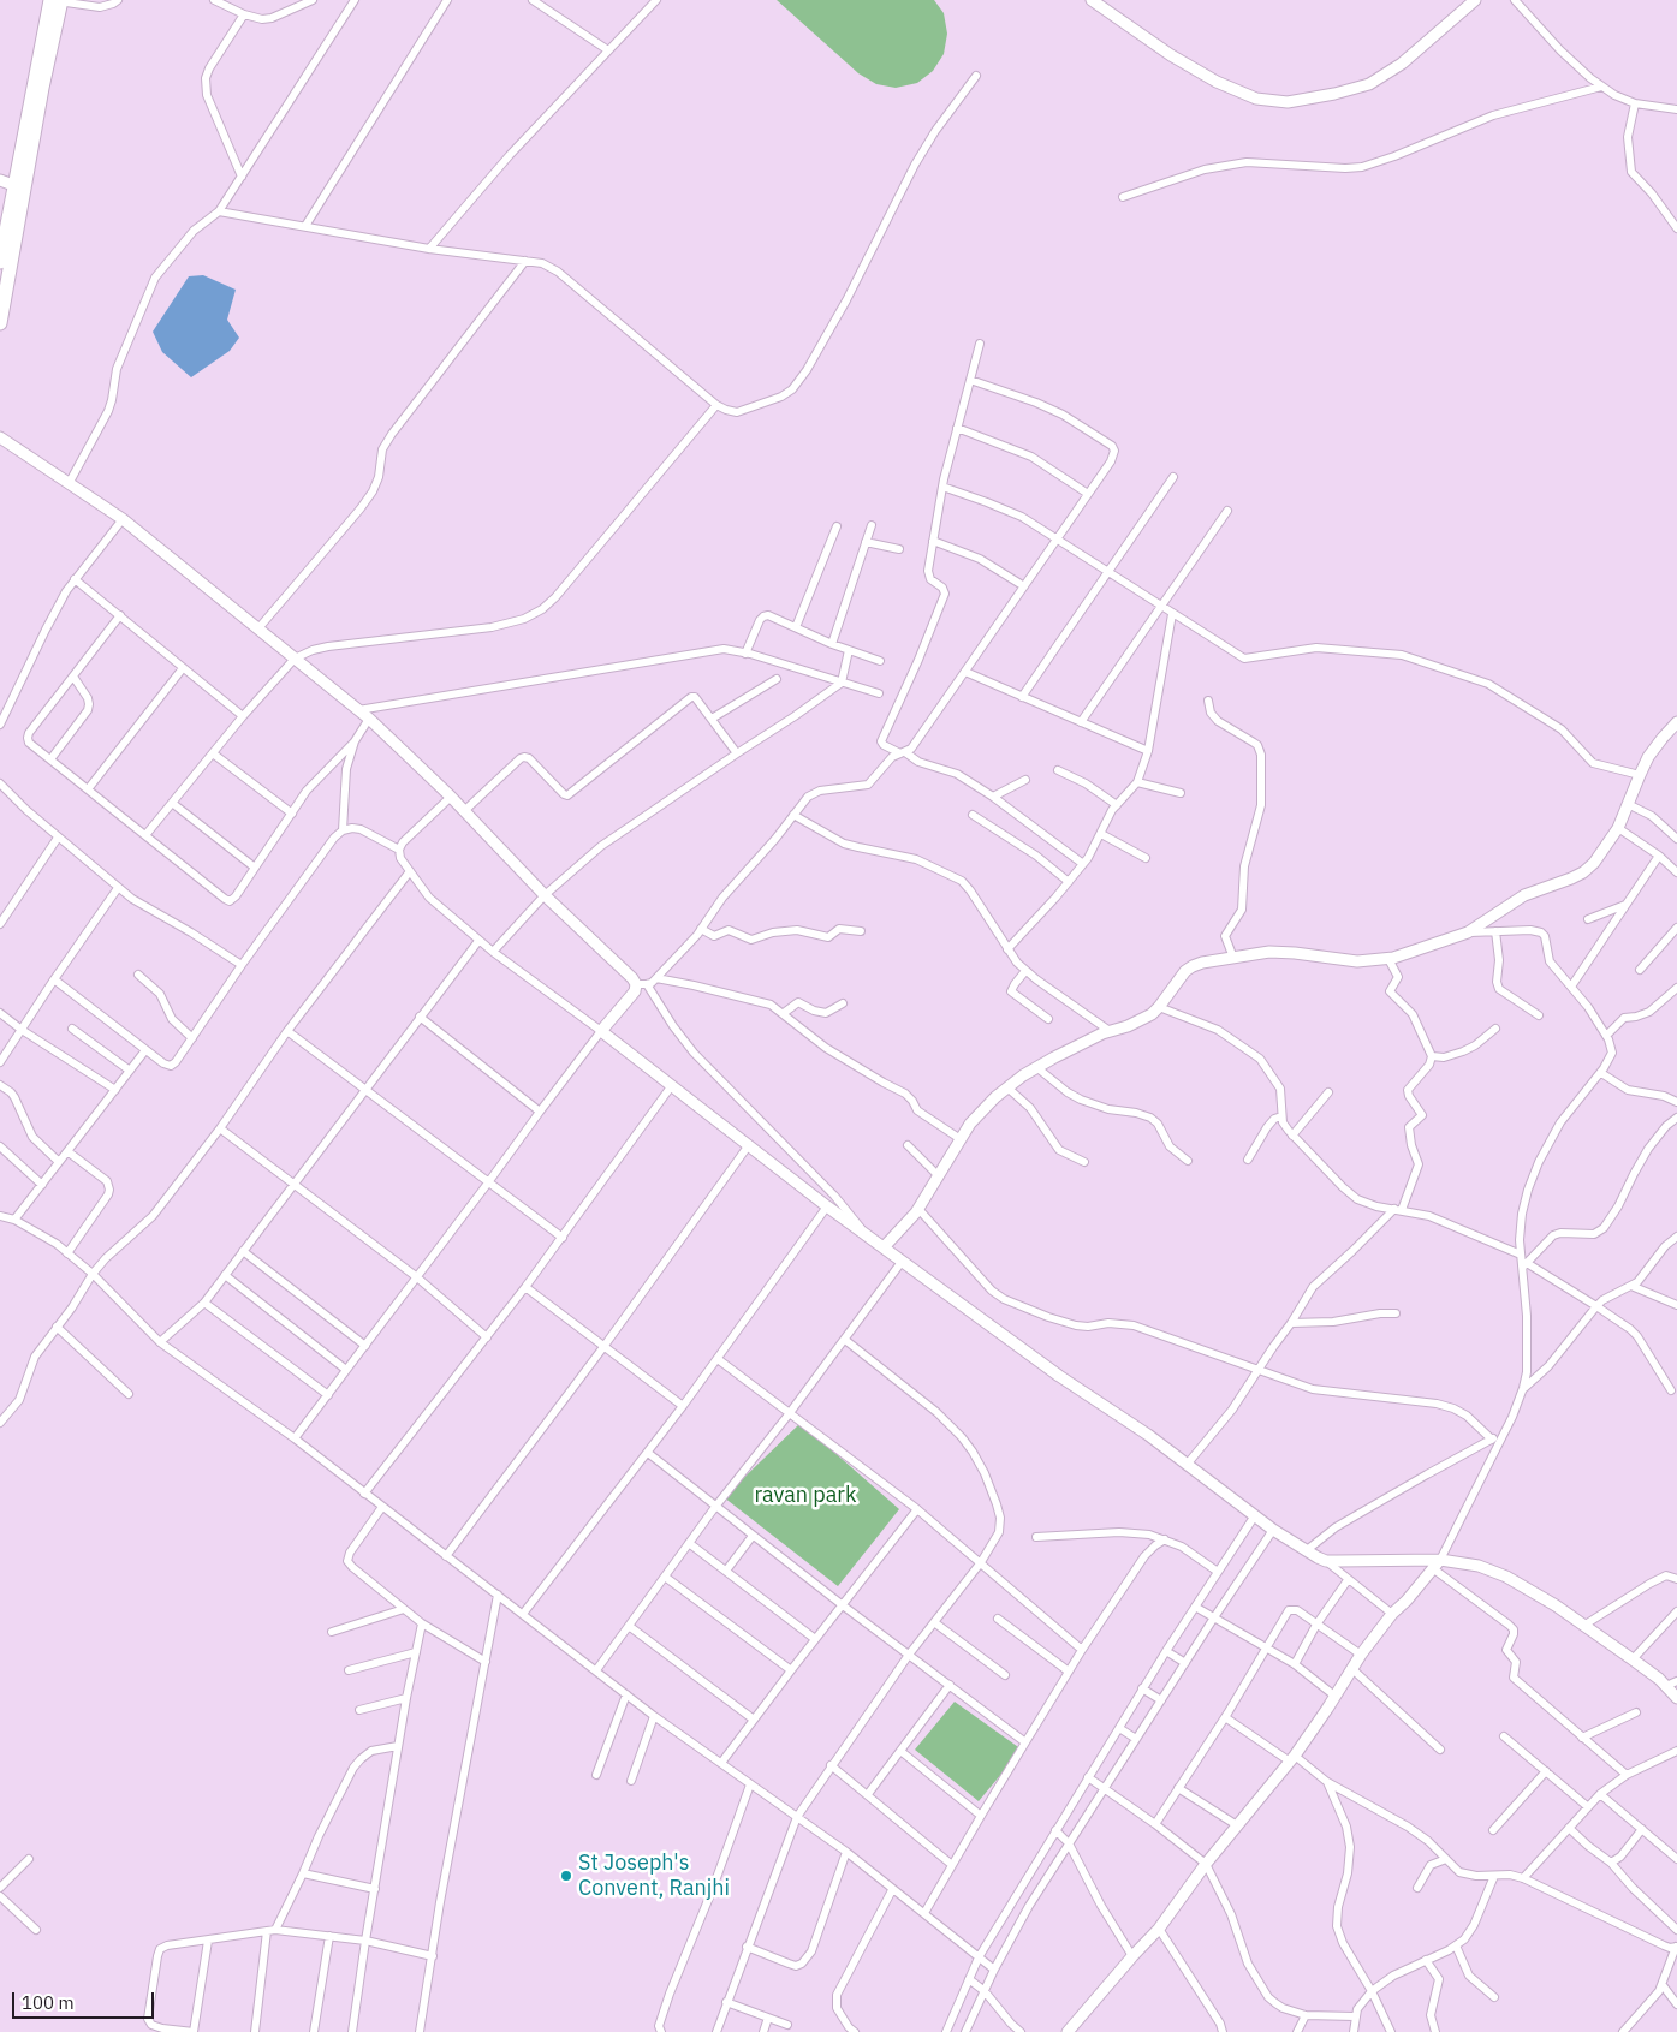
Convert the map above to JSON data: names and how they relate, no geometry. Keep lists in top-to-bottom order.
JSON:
{
  "parks": ["ravan park"],
  "places": ["St Joseph's Convent, Ranjhi"],
  "scale_bar": "100 m"
}
